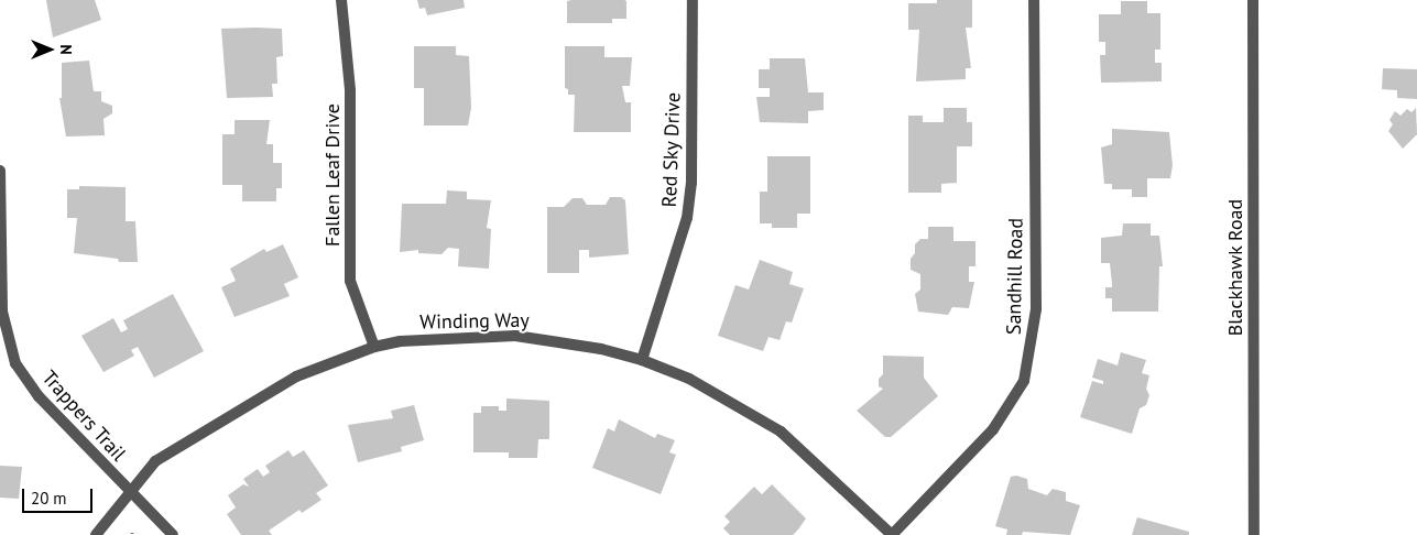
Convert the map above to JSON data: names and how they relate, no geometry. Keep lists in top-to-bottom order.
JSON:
{
  "streets": {
    "street": [
      "Red Sky Drive",
      "Fallen Leaf Drive",
      "Blackhawk Road",
      "Sandhill Road",
      "Winding Way",
      "Trappers Trail"
    ]
  },
  "crossings": [
    ["Red Sky Drive", "Winding Way"],
    ["Fallen Leaf Drive", "Winding Way"],
    ["Sandhill Road", "Winding Way"],
    ["Winding Way", "Trappers Trail"]
  ],
  "scale_bar": "20 m",
  "north": "right"
}
